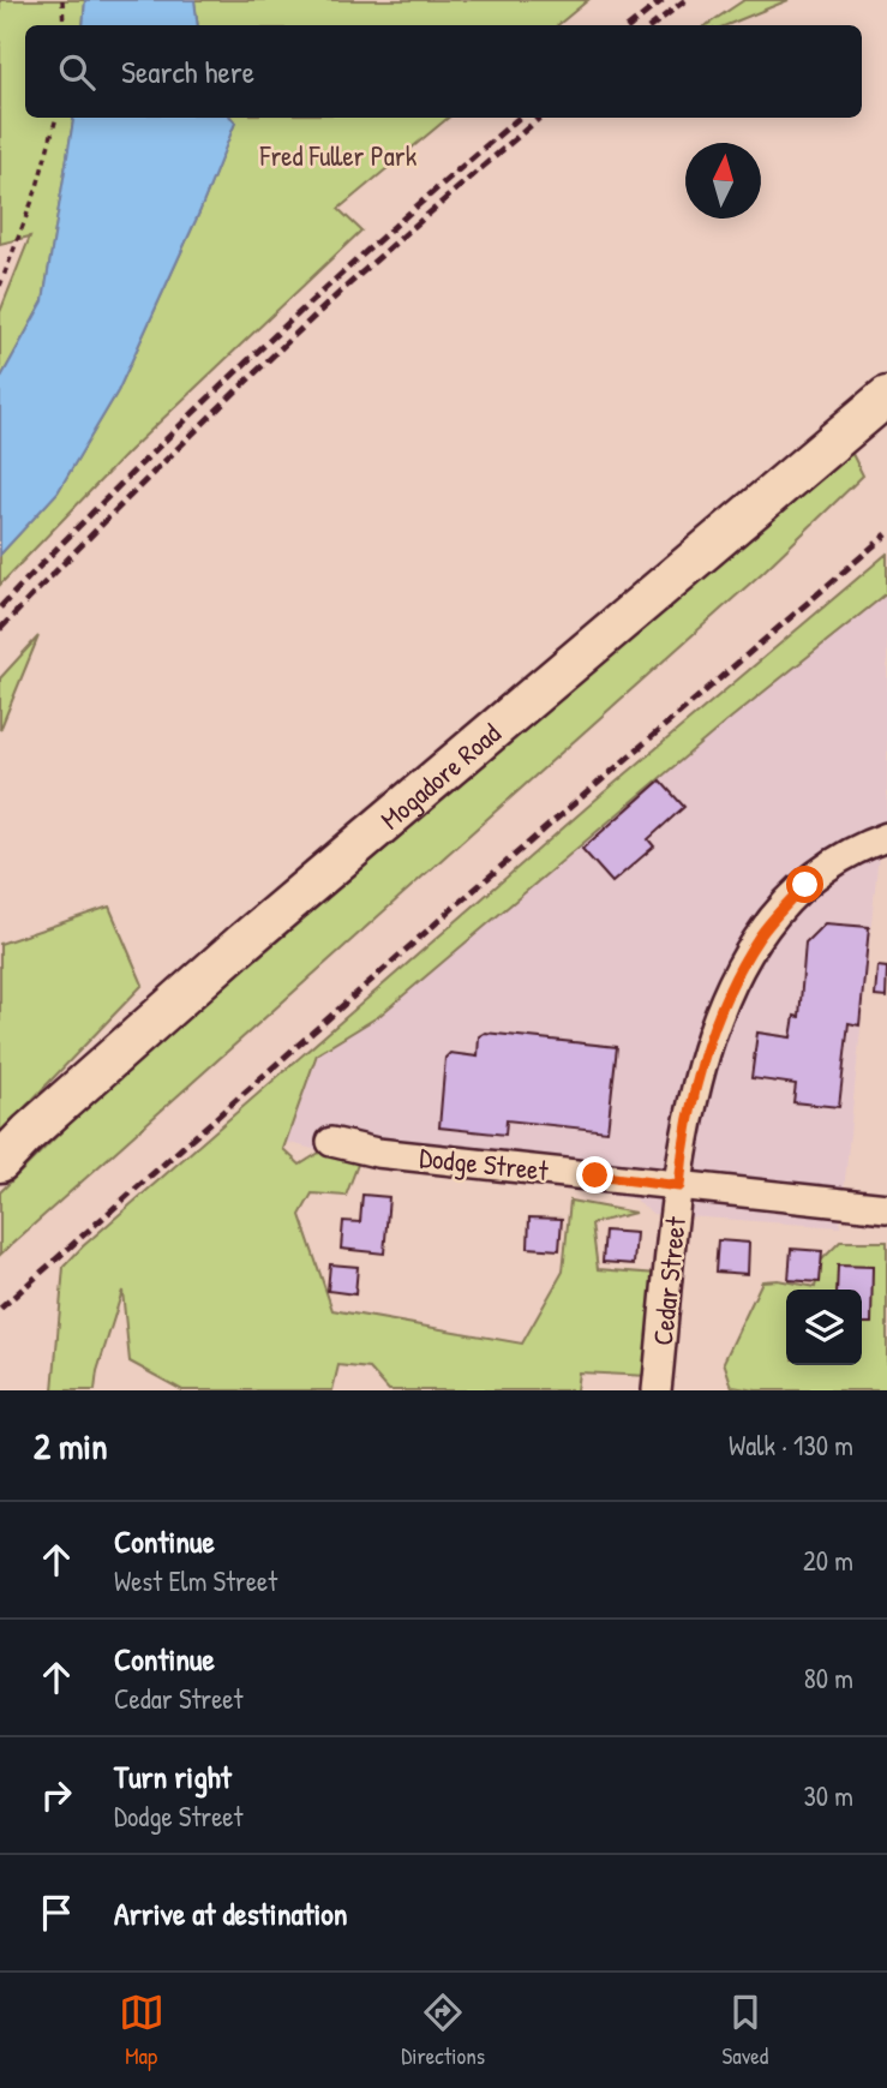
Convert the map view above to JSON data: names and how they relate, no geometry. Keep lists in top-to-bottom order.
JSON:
{
  "streets": {
    "street": ["Mogadore Road", "Dodge Street", "Cedar Street"]
  },
  "crossings": [
    ["Dodge Street", "Cedar Street"]
  ],
  "parks": ["Fred Fuller Park"],
  "north": "top",
  "page": {
    "search": "Search here",
    "heading": ["2 min", "Walk · 130 m"],
    "list": [
      ["Continue", "West Elm Street", "20 m"],
      ["Continue", "Cedar Street", "80 m"],
      ["Turn right", "Dodge Street", "30 m"],
      "Arrive at destination"
    ],
    "nav": ["Map", "Directions", "Saved"]
  }
}
